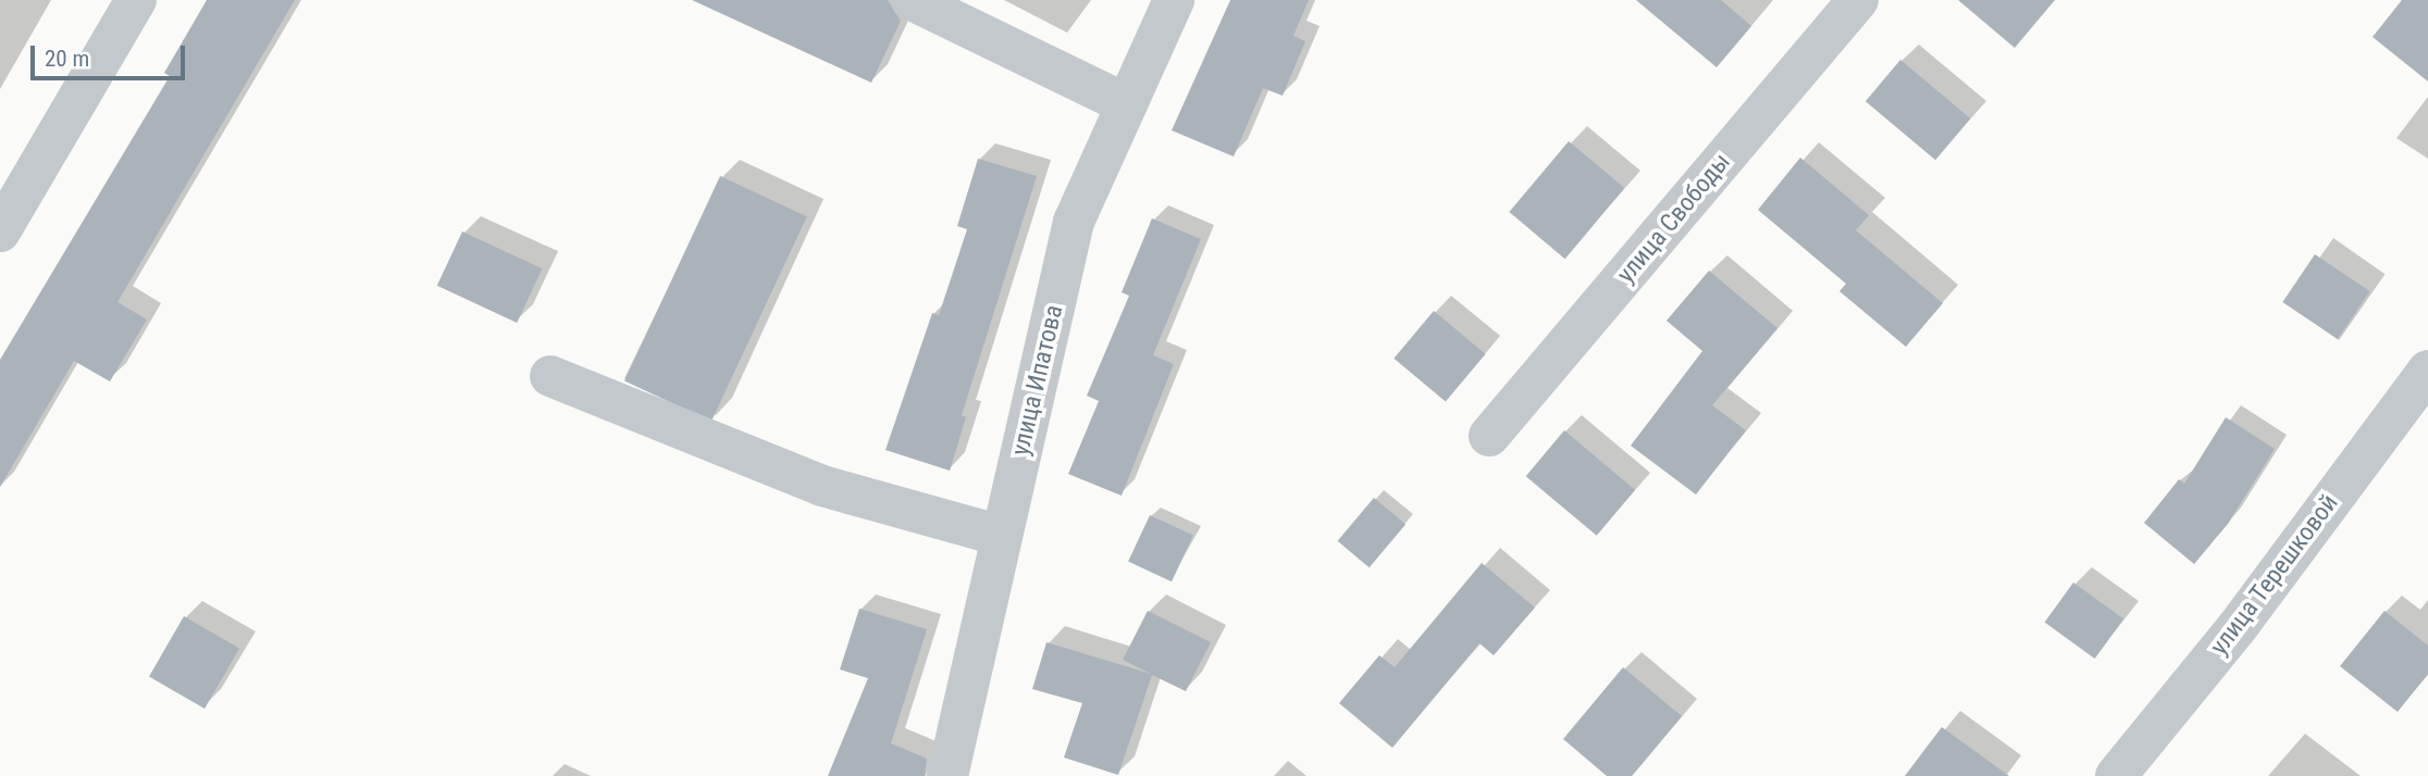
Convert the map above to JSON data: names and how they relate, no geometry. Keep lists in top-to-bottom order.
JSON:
{
  "streets": {
    "street": ["улица Свободы", "улица Ипатова", "улица Терешковой"]
  },
  "scale_bar": "20 m"
}
